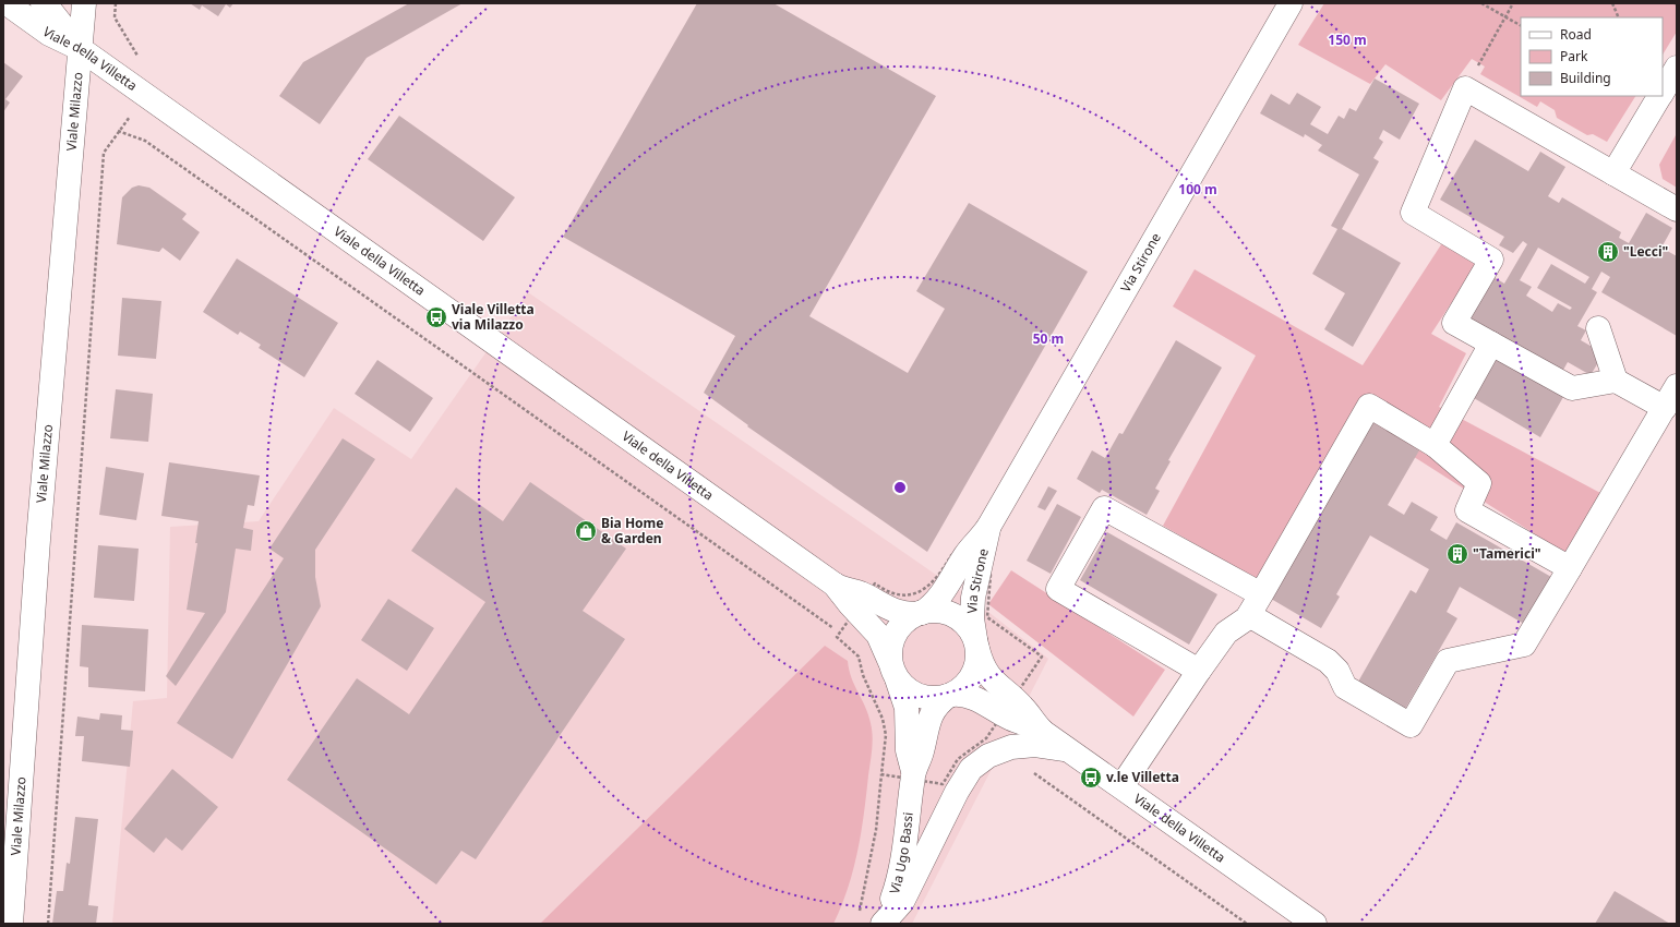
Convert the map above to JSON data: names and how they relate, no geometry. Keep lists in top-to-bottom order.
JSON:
{
  "streets": {
    "street": [
      "Viale della Villetta",
      "Viale Milazzo",
      "Via Stirone",
      "Via Ugo Bassi"
    ]
  },
  "crossings": [
    ["Viale della Villetta", "Viale Milazzo"],
    ["Viale della Villetta", "Via Stirone"],
    ["Viale della Villetta", "Via Ugo Bassi"],
    ["Via Stirone", "Via Ugo Bassi"]
  ],
  "places": {
    "building": ["\"Lecci\"", "\"Tamerici\""],
    "bus stop": ["Viale Villetta via Milazzo", "v.le Villetta"],
    "shop": ["Bia Home & Garden"]
  },
  "legend": ["Road", "Park", "Building"],
  "rings": ["150 m", "100 m", "50 m"]
}
